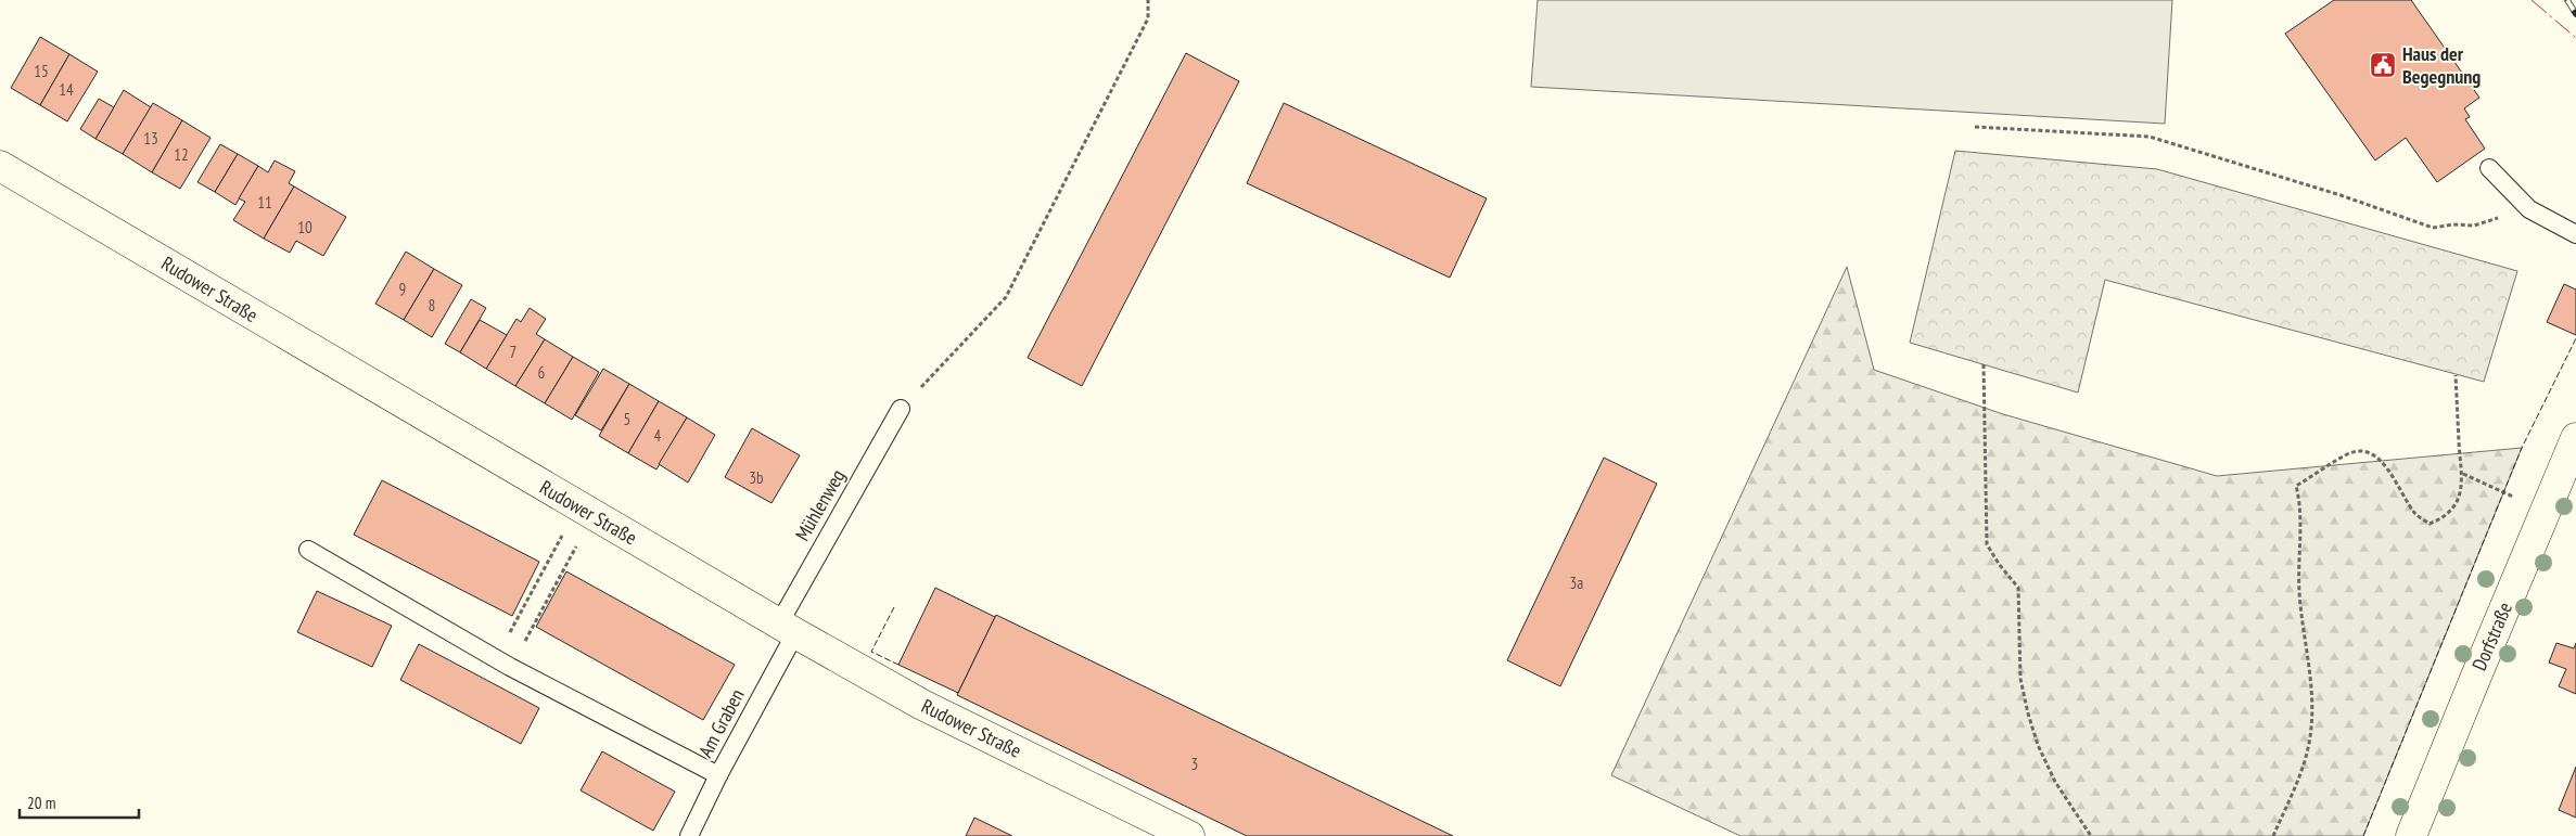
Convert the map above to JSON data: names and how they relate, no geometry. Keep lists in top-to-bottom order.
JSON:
{
  "streets": {
    "street": ["Rudower Straße", "Dorfstraße"],
    "lane": ["Mühlenweg", "Am Graben"]
  },
  "crossings": [
    ["Rudower Straße", "Mühlenweg"],
    ["Rudower Straße", "Am Graben"],
    ["Mühlenweg", "Am Graben"]
  ],
  "places": {
    "public building": ["Haus der Begegnung"]
  },
  "house_numbers": [
    "15",
    "14",
    "13",
    "12",
    "11",
    "10",
    "9",
    "8",
    "7",
    "6",
    "5",
    "4",
    "3b",
    "3a",
    "3"
  ],
  "scale_bar": "20 m"
}
